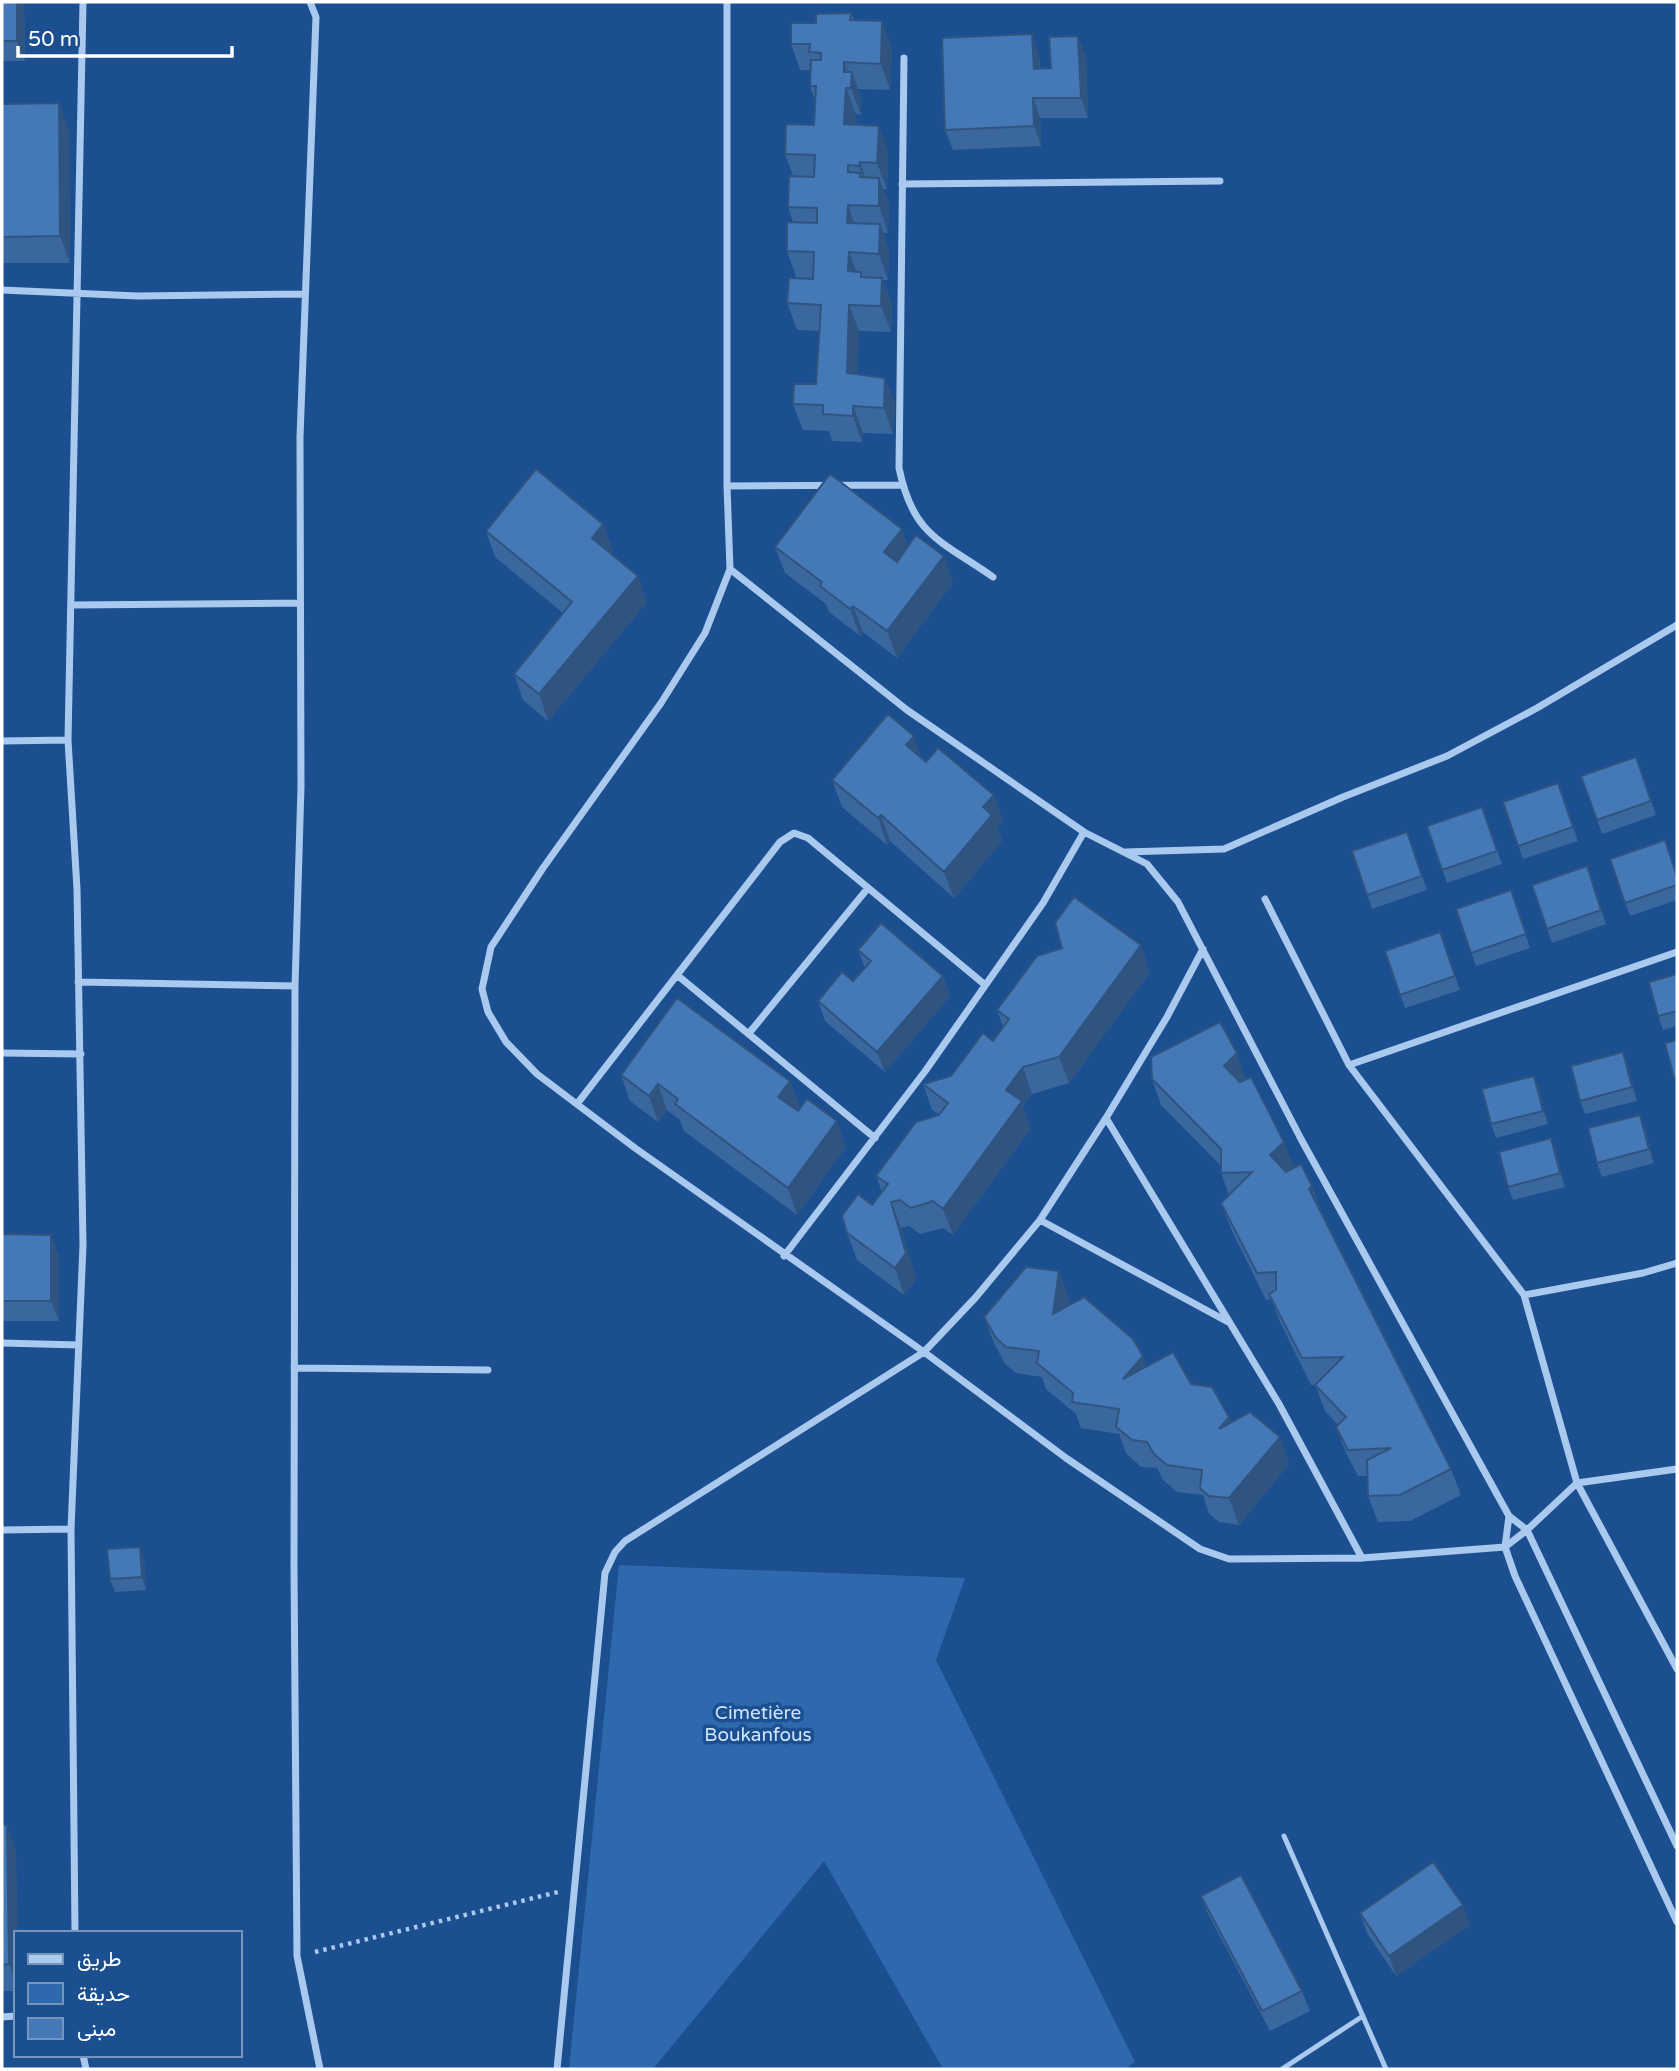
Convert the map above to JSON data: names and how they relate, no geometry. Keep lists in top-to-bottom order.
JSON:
{
  "parks": ["Cimetière Boukanfous"],
  "legend": ["طريق", "حديقة", "مبنى"],
  "scale_bar": "50 m"
}
